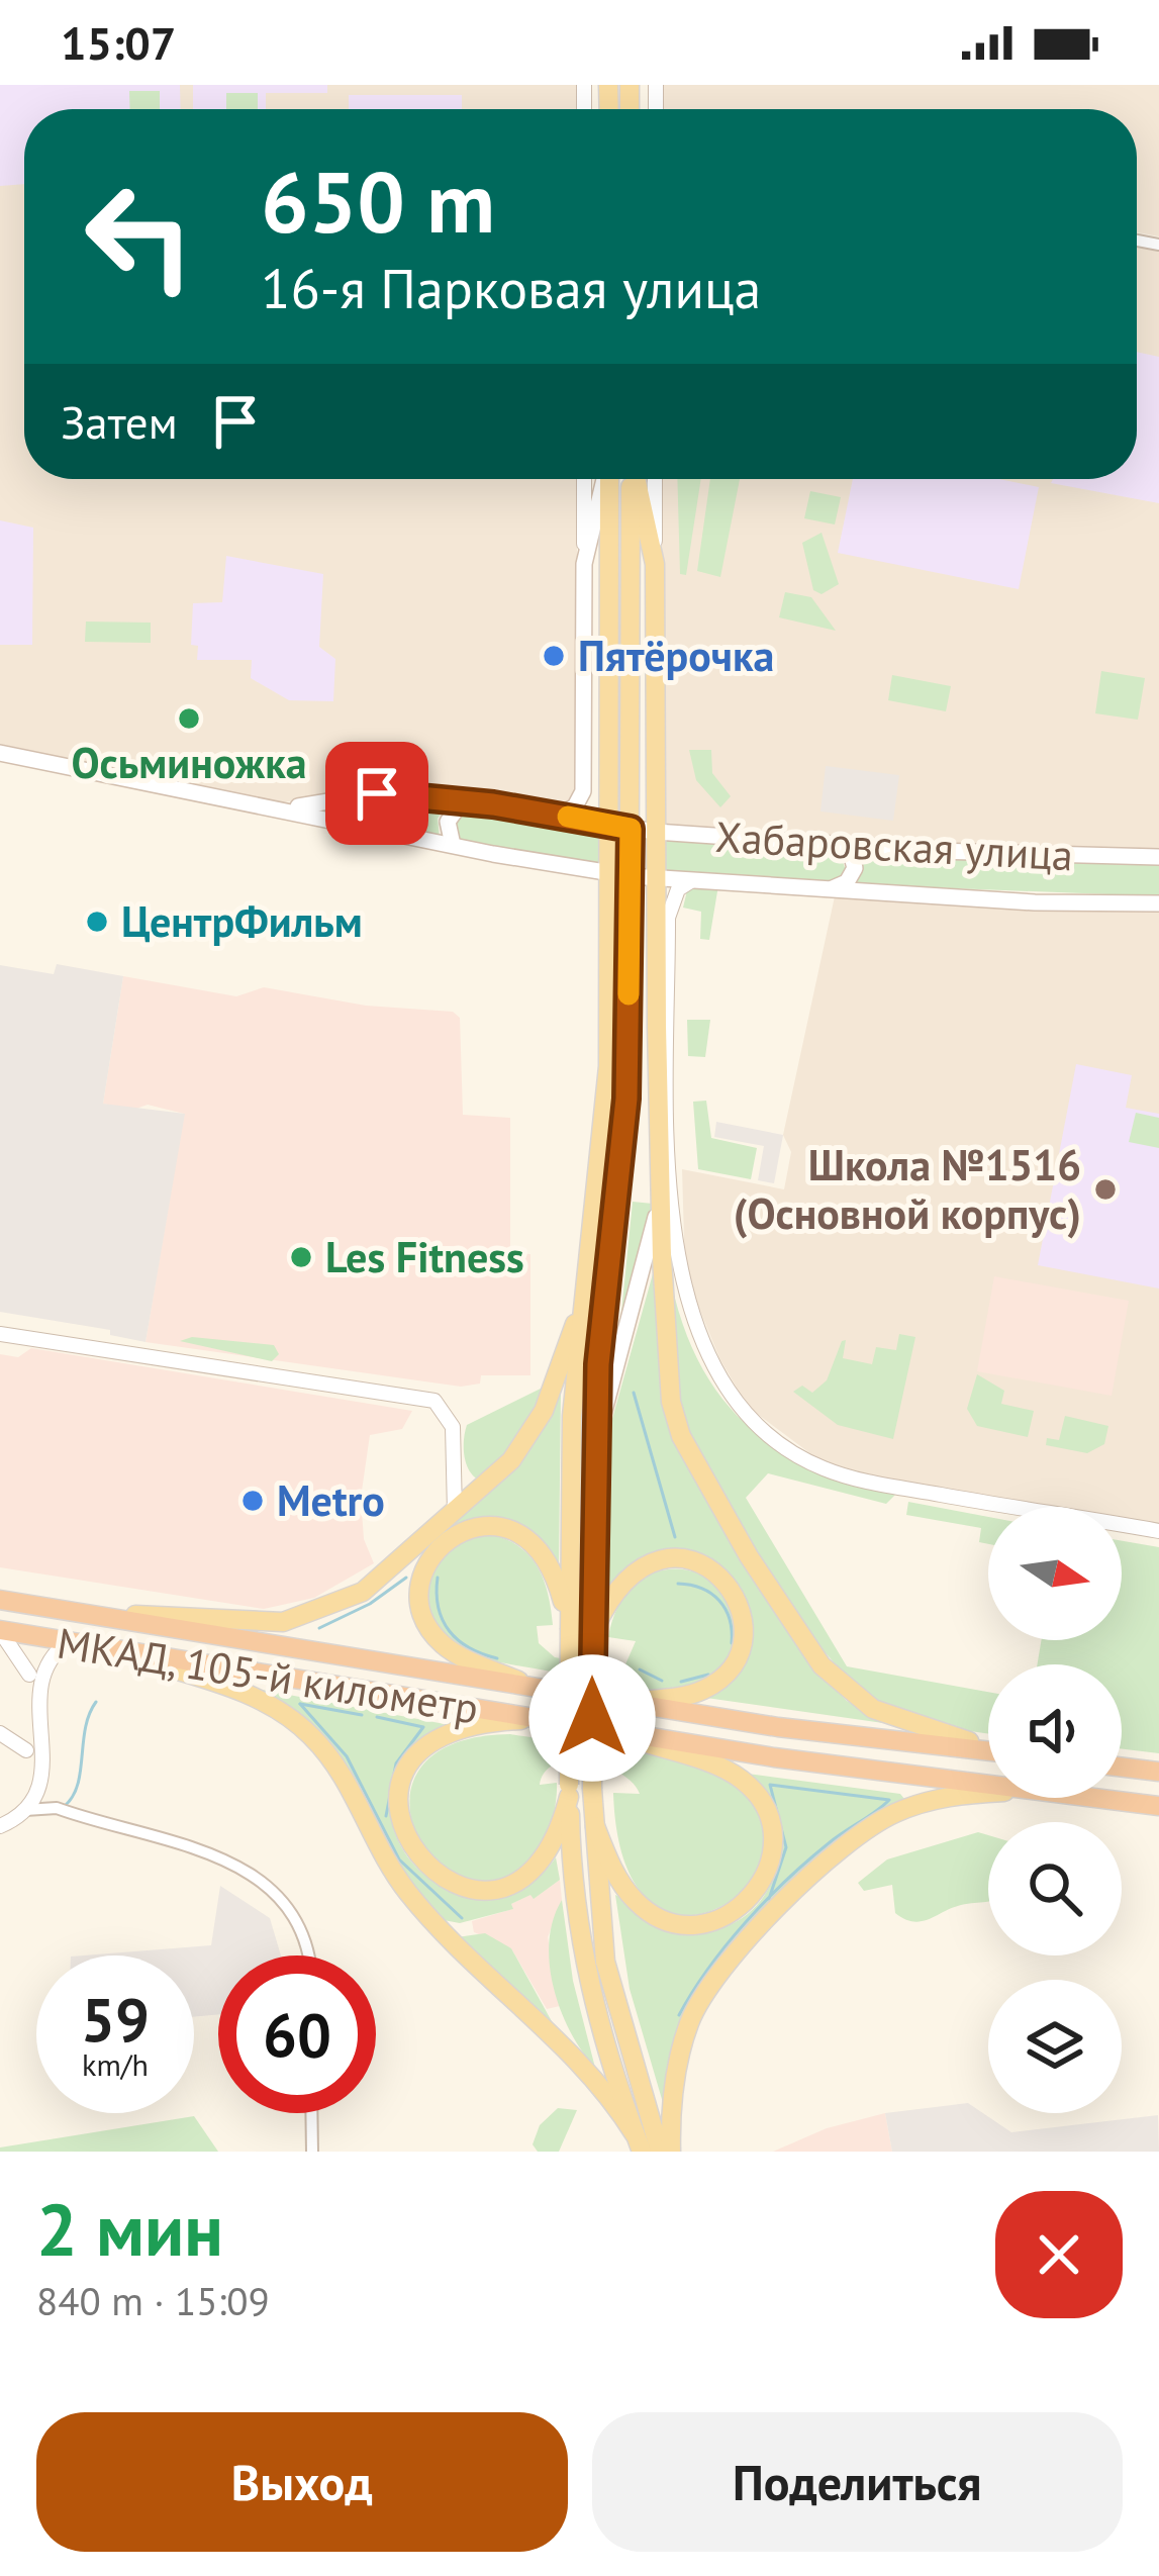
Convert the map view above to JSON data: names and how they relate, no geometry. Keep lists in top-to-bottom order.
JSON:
{
  "streets": {
    "highway": ["МКАД, 105-й километр"],
    "main road": ["Хабаровская улица"]
  },
  "places": [
    "Пятёрочка",
    "Осьминожка",
    "ЦентрФильм",
    "Школа №1516 (Основной корпус)",
    "Les Fitness",
    "Metro"
  ],
  "north": "right",
  "page": {
    "status": "15:07",
    "turn": ["650 m", "16-я Парковая улица"],
    "then": "Затем",
    "speed": "59 km/h",
    "limit": "60",
    "heading": ["2 мин", "840 m · 15:09"],
    "buttons": ["Выход", "Поделиться"]
  }
}
